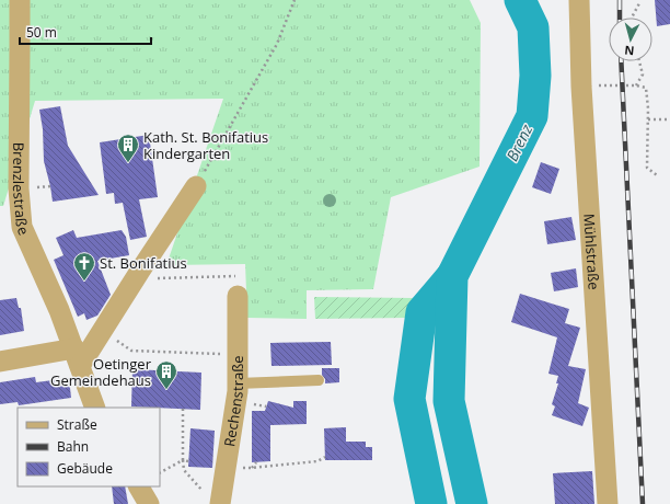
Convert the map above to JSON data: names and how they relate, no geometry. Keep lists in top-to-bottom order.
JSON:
{
  "streets": {
    "street": ["Brenzlestraße", "Mühlstraße", "Rechenstraße"]
  },
  "water": ["Brenz"],
  "places": {
    "building": ["Kath. St. Bonifatius Kindergarten", "Oetinger Gemeindehaus"],
    "church": ["St. Bonifatius"]
  },
  "legend": ["Straße", "Bahn", "Gebäude"],
  "scale_bar": "50 m",
  "north": "bottom"
}
